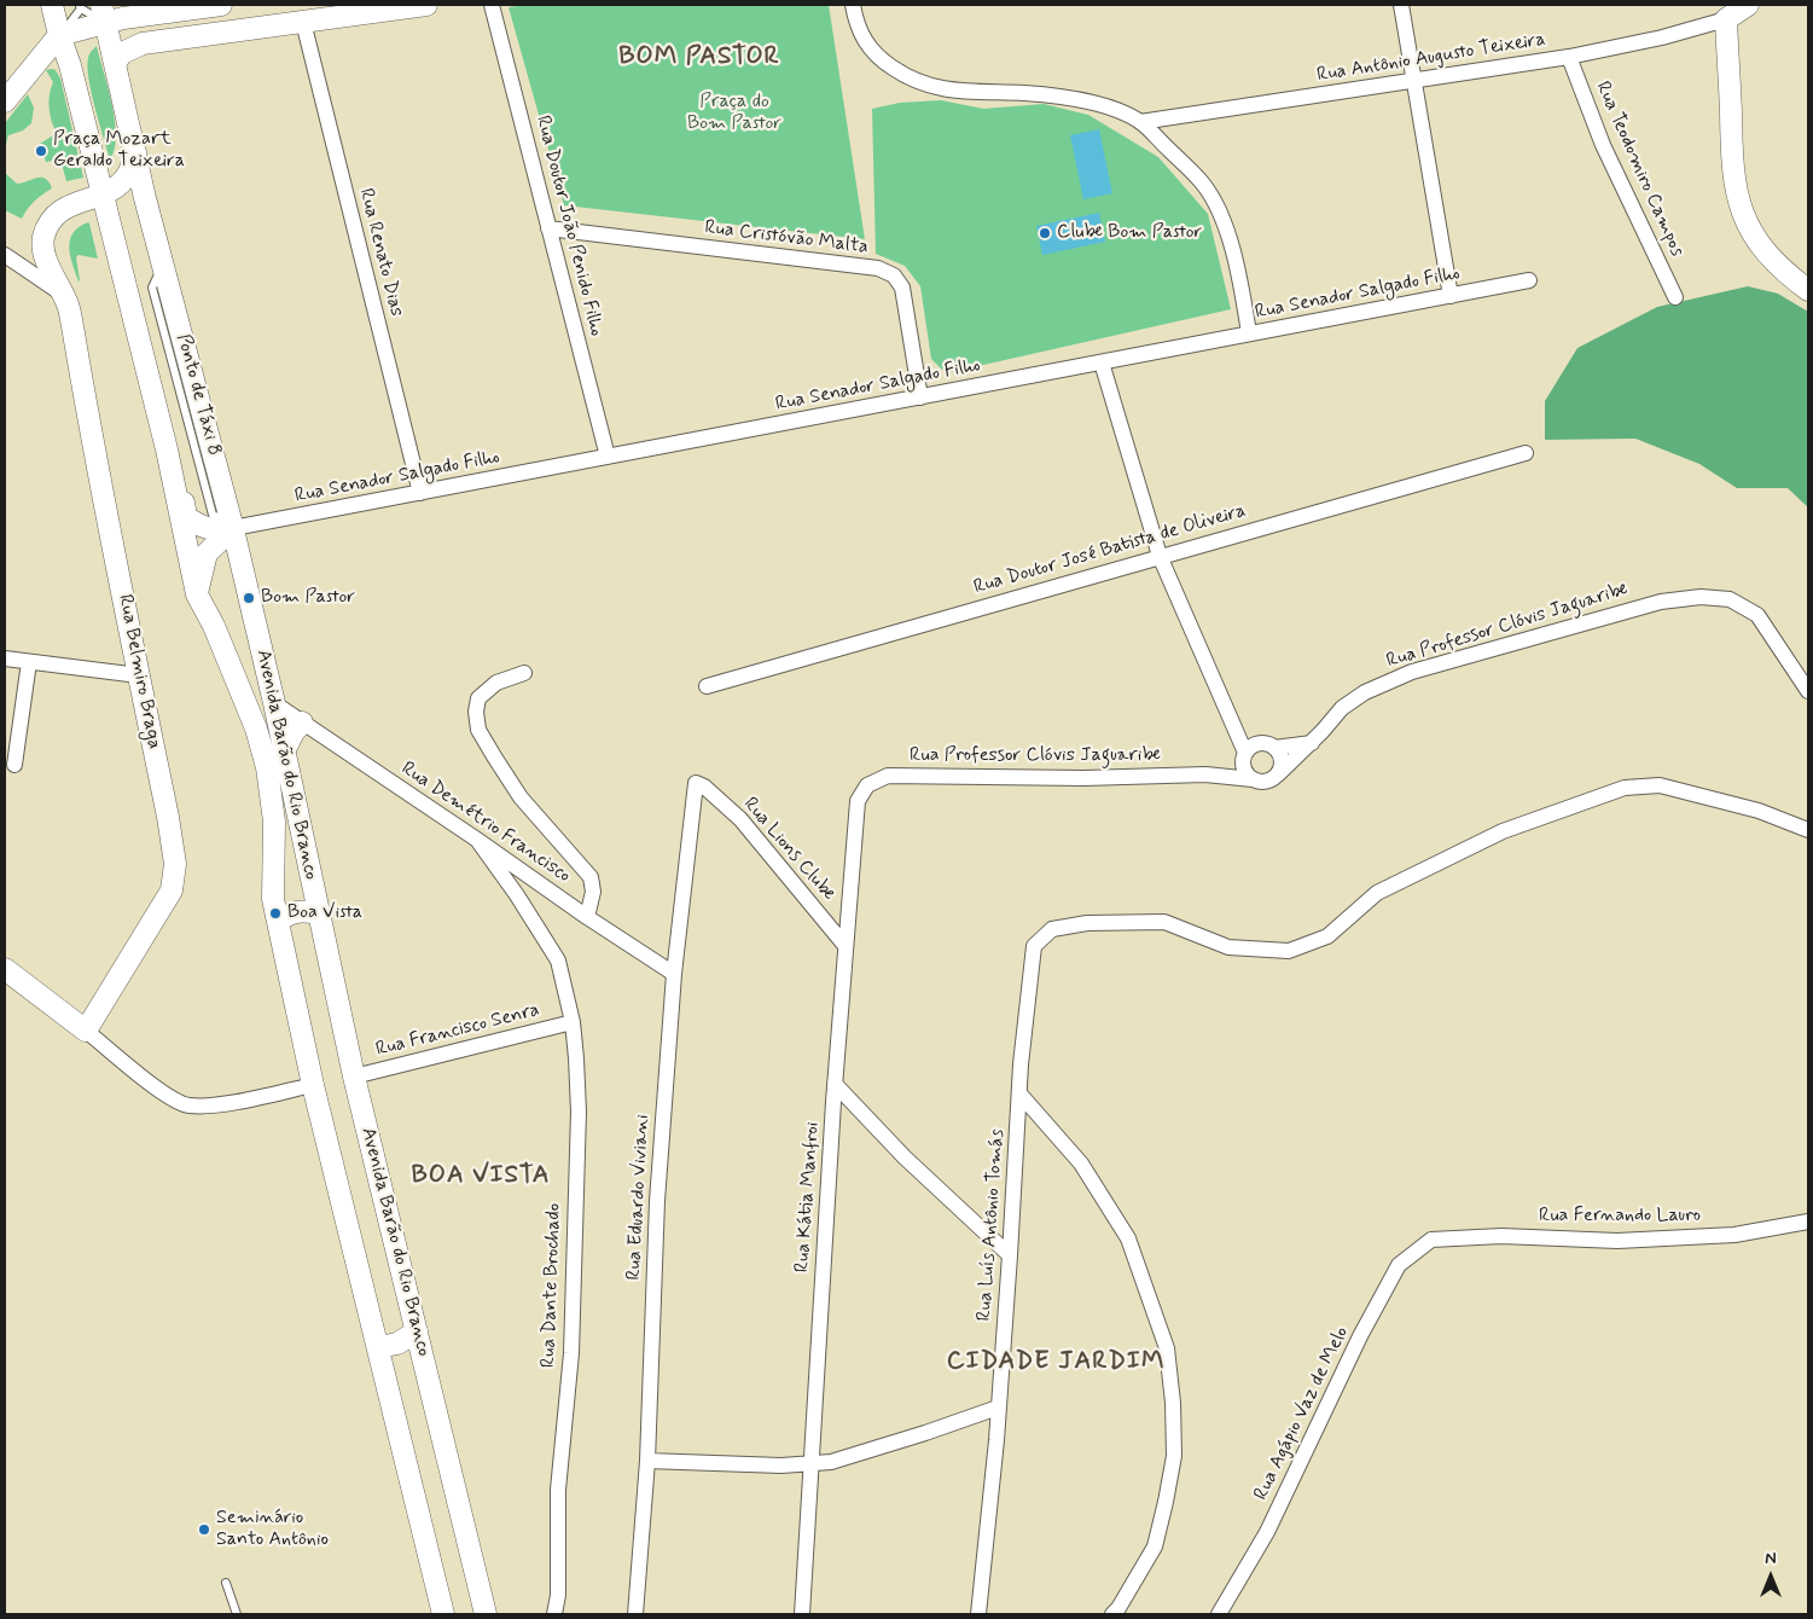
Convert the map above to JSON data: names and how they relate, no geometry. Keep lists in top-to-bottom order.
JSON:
{
  "streets": {
    "main road": ["Rua Belmiro Braga", "Avenida Barão do Rio Branco"],
    "street": [
      "Rua Antônio Augusto Teixeira",
      "Rua Teodomiro Campos",
      "Rua Doutor João Penido Filho",
      "Rua Cristóvão Malta",
      "Rua Renato Dias",
      "Rua Senador Salgado Filho",
      "Rua Doutor José Batista de Oliveira",
      "Rua Professor Clóvis Jaguaribe",
      "Rua Demétrio Francisco",
      "Rua Lions Clube",
      "Rua Francisco Senra",
      "Rua Eduardo Viviani",
      "Rua Kátia Manfroi",
      "Rua Fernando Lauro",
      "Rua Luís Antônio Tomás",
      "Rua Dante Brochado",
      "Rua Agápio Vaz de Melo"
    ]
  },
  "crossings": [
    ["Rua Antônio Augusto Teixeira", "Rua Teodomiro Campos"],
    ["Rua Doutor João Penido Filho", "Rua Cristóvão Malta"],
    ["Rua Doutor João Penido Filho", "Rua Senador Salgado Filho"],
    ["Rua Cristóvão Malta", "Rua Senador Salgado Filho"],
    ["Rua Renato Dias", "Rua Senador Salgado Filho"],
    ["Rua Senador Salgado Filho", "Avenida Barão do Rio Branco"],
    ["Rua Professor Clóvis Jaguaribe", "Rua Kátia Manfroi"],
    ["Rua Belmiro Braga", "Avenida Barão do Rio Branco"],
    ["Avenida Barão do Rio Branco", "Rua Demétrio Francisco"],
    ["Avenida Barão do Rio Branco", "Rua Francisco Senra"],
    ["Rua Demétrio Francisco", "Rua Eduardo Viviani"],
    ["Rua Demétrio Francisco", "Rua Dante Brochado"],
    ["Rua Lions Clube", "Rua Eduardo Viviani"],
    ["Rua Lions Clube", "Rua Kátia Manfroi"],
    ["Rua Francisco Senra", "Rua Dante Brochado"],
    ["Rua Fernando Lauro", "Rua Agápio Vaz de Melo"]
  ],
  "districts": ["BOM PASTOR", "BOA VISTA", "CIDADE JARDIM"],
  "parks": ["Praça do Bom Pastor"],
  "places": [
    "Praça Mozart Geraldo Teixeira",
    "Clube Bom Pastor",
    "Bom Pastor",
    "Boa Vista",
    "Seminário Santo Antônio"
  ],
  "north": "top"
}
